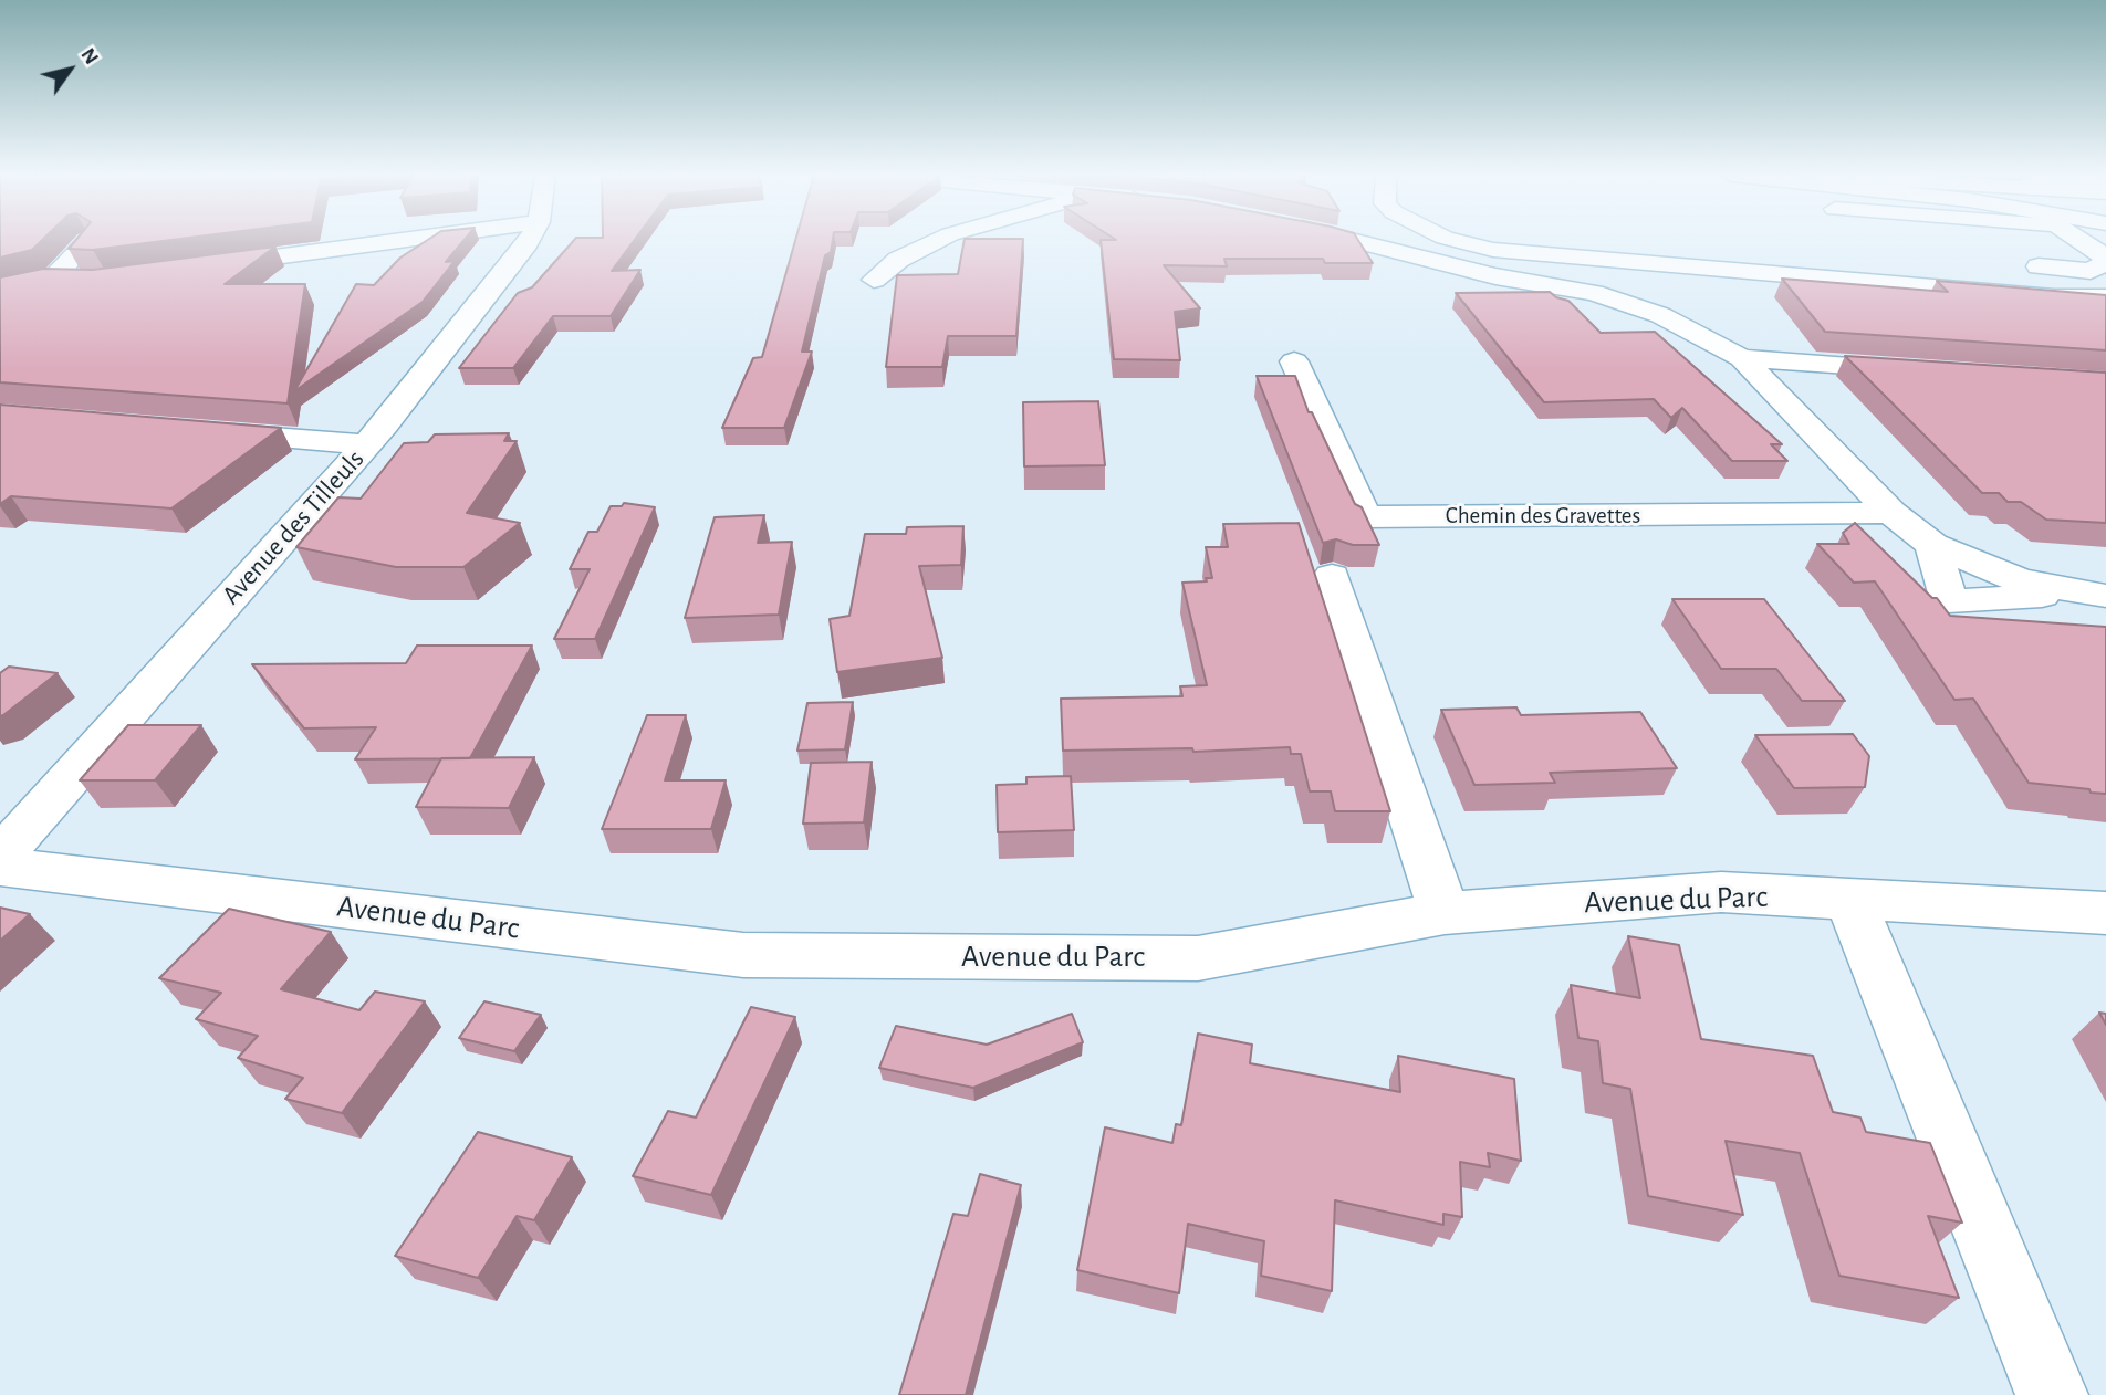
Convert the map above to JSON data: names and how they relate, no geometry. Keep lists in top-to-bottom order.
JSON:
{
  "streets": {
    "street": ["Chemin des Gravettes", "Avenue des Tilleuls", "Avenue du Parc"]
  },
  "north": "top right"
}
